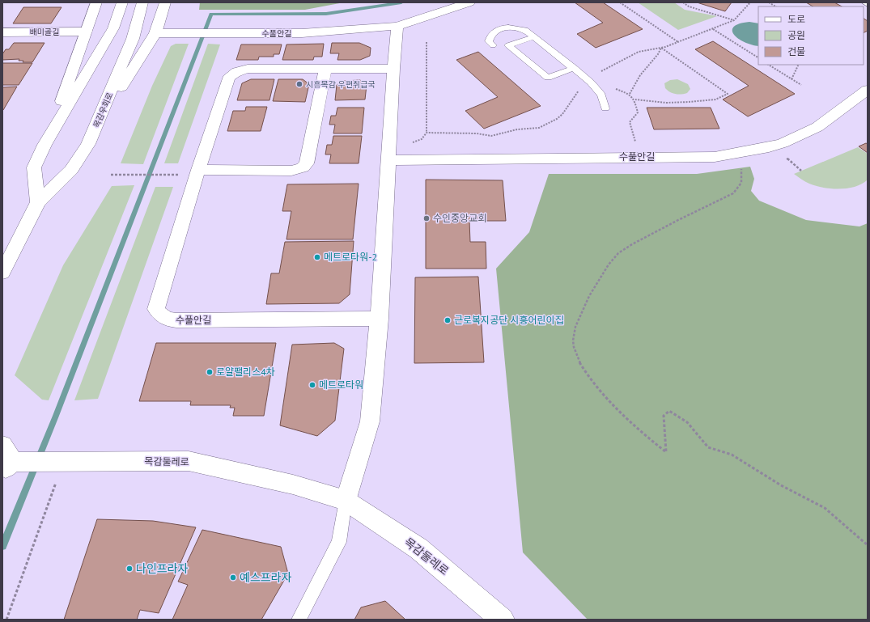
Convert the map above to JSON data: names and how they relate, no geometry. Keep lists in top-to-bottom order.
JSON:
{
  "streets": {
    "street": [
      "배미골길",
      "수풀안길",
      "목감우회로",
      "목감둘레로"
    ]
  },
  "places": [
    "시흥목감 우편취급국",
    "수인중앙교회",
    "메트로타워-2",
    "근로복지공단 시흥어린이집",
    "로얄팰리스4차",
    "메트로타워",
    "다인프라자",
    "예스프라자"
  ],
  "legend": ["도로", "공원", "건물"]
}
